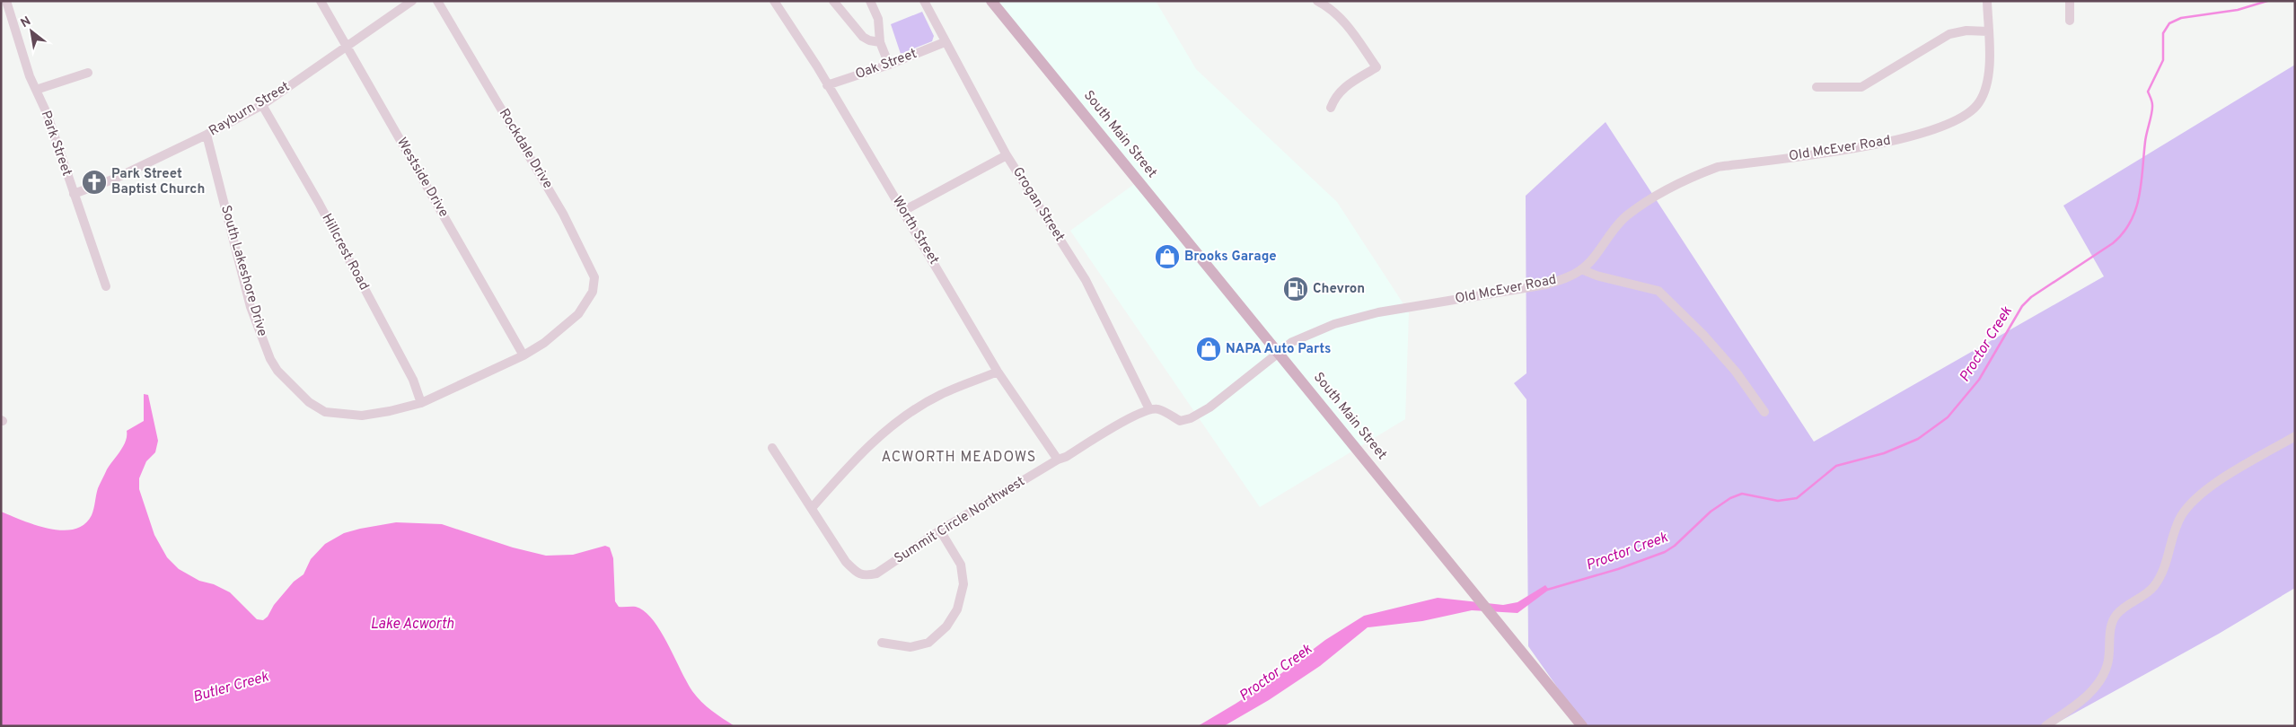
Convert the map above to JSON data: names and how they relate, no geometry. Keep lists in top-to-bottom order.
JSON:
{
  "streets": {
    "main road": ["South Main Street"],
    "street": [
      "Oak Street",
      "Rayburn Street",
      "Park Street",
      "Rockdale Drive",
      "Old McEver Road",
      "Westside Drive",
      "Grogan Street",
      "Worth Street",
      "Hillcrest Road",
      "South Lakeshore Drive",
      "Summit Circle Northwest"
    ]
  },
  "crossings": [
    ["Oak Street", "Grogan Street"],
    ["Oak Street", "Worth Street"],
    ["Rayburn Street", "Park Street"],
    ["Rayburn Street", "Westside Drive"],
    ["Rayburn Street", "Hillcrest Road"],
    ["Rayburn Street", "South Lakeshore Drive"],
    ["South Main Street", "Old McEver Road"],
    ["Rockdale Drive", "South Lakeshore Drive"],
    ["Old McEver Road", "Grogan Street"],
    ["Old McEver Road", "Summit Circle Northwest"],
    ["Westside Drive", "South Lakeshore Drive"],
    ["Grogan Street", "Summit Circle Northwest"],
    ["Worth Street", "Summit Circle Northwest"],
    ["Hillcrest Road", "South Lakeshore Drive"]
  ],
  "districts": ["ACWORTH MEADOWS"],
  "water": ["Proctor Creek", "Lake Acworth", "Butler Creek"],
  "places": {
    "church": ["Park Street Baptist Church"],
    "shop": ["Brooks Garage", "NAPA Auto Parts"],
    "fuel station": ["Chevron"]
  },
  "north": "top left"
}
